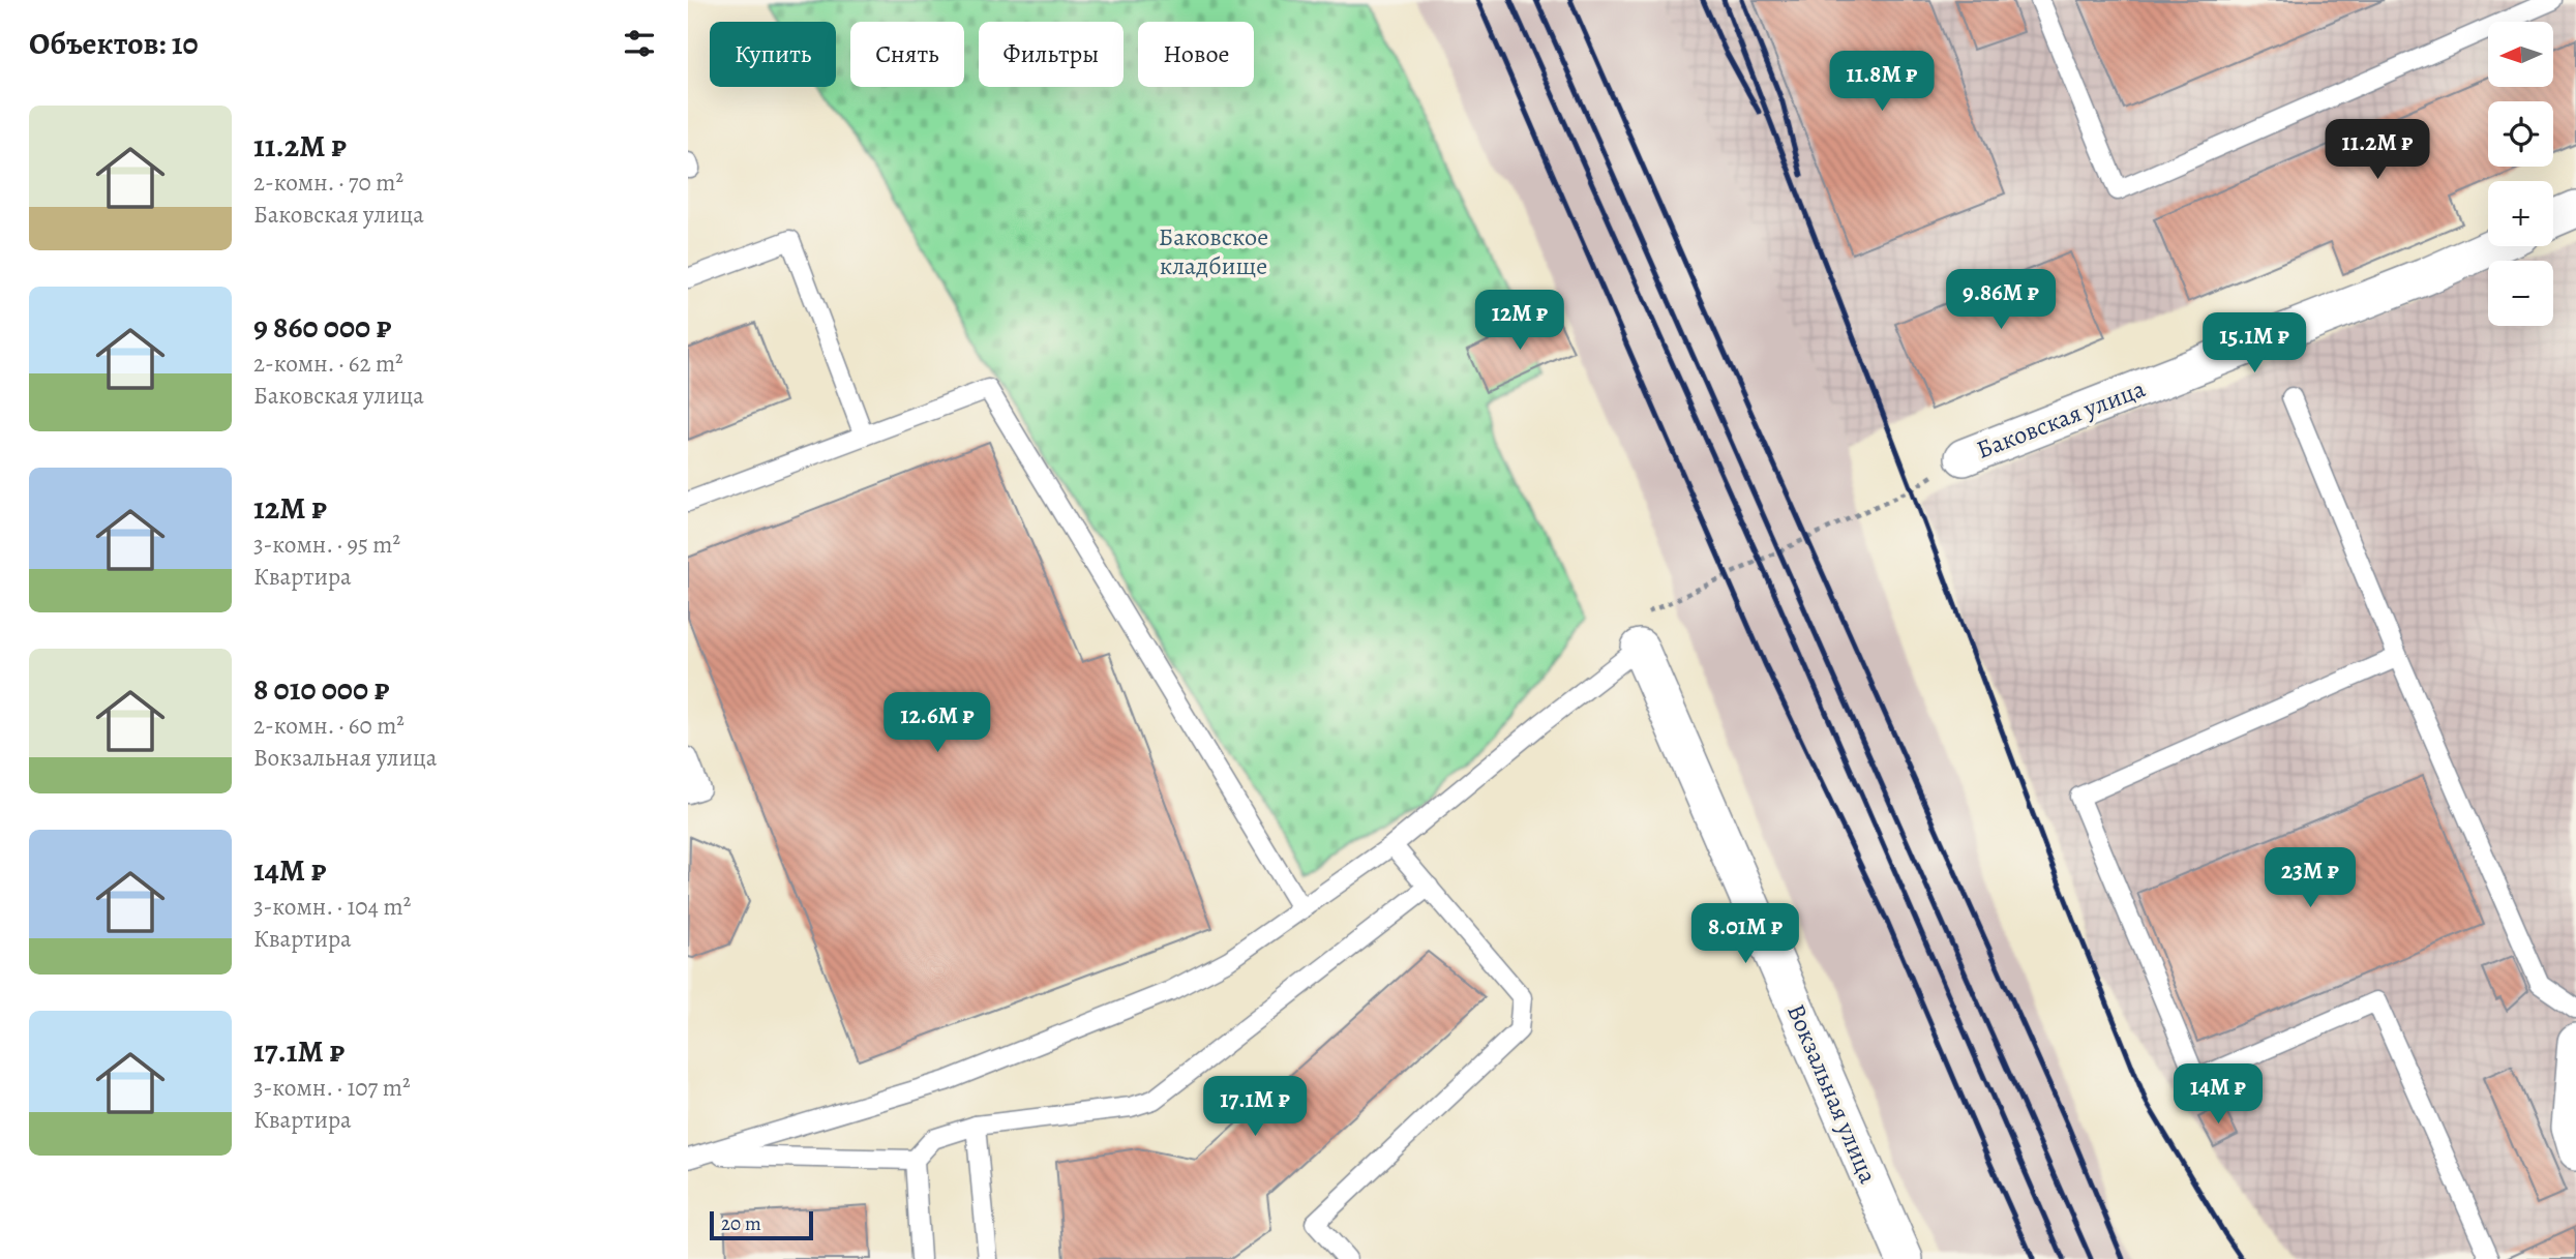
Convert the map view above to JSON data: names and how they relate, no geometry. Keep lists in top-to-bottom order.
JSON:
{
  "streets": {
    "street": ["Баковская улица", "Вокзальная улица"]
  },
  "parks": ["Баковское кладбище"],
  "scale_bar": "20 m",
  "north": "left",
  "page": {
    "heading": "Объектов: 10",
    "map_buttons": ["+", "−"],
    "chip": [
      "Купить",
      "Снять",
      "Фильтры",
      "Новое"
    ],
    "price": [
      "11.8M ₽",
      "11.2M ₽",
      "9.86M ₽",
      "12M ₽",
      "15.1M ₽",
      "12.6M ₽",
      "23M ₽",
      "8.01M ₽",
      "14M ₽",
      "17.1M ₽"
    ],
    "list": [
      {
        "name": "11.2M ₽",
        "note": "2-комн. · 70 m² · Баковская улица"
      },
      {
        "name": "9 860 000 ₽",
        "note": "2-комн. · 62 m² · Баковская улица"
      },
      {
        "name": "12M ₽",
        "note": "3-комн. · 95 m² · Квартира"
      },
      {
        "name": "8 010 000 ₽",
        "note": "2-комн. · 60 m² · Вокзальная улица"
      },
      {
        "name": "14M ₽",
        "note": "3-комн. · 104 m² · Квартира"
      },
      {
        "name": "17.1M ₽",
        "note": "3-комн. · 107 m² · Квартира"
      }
    ],
    "scale": "20 m"
  }
}
